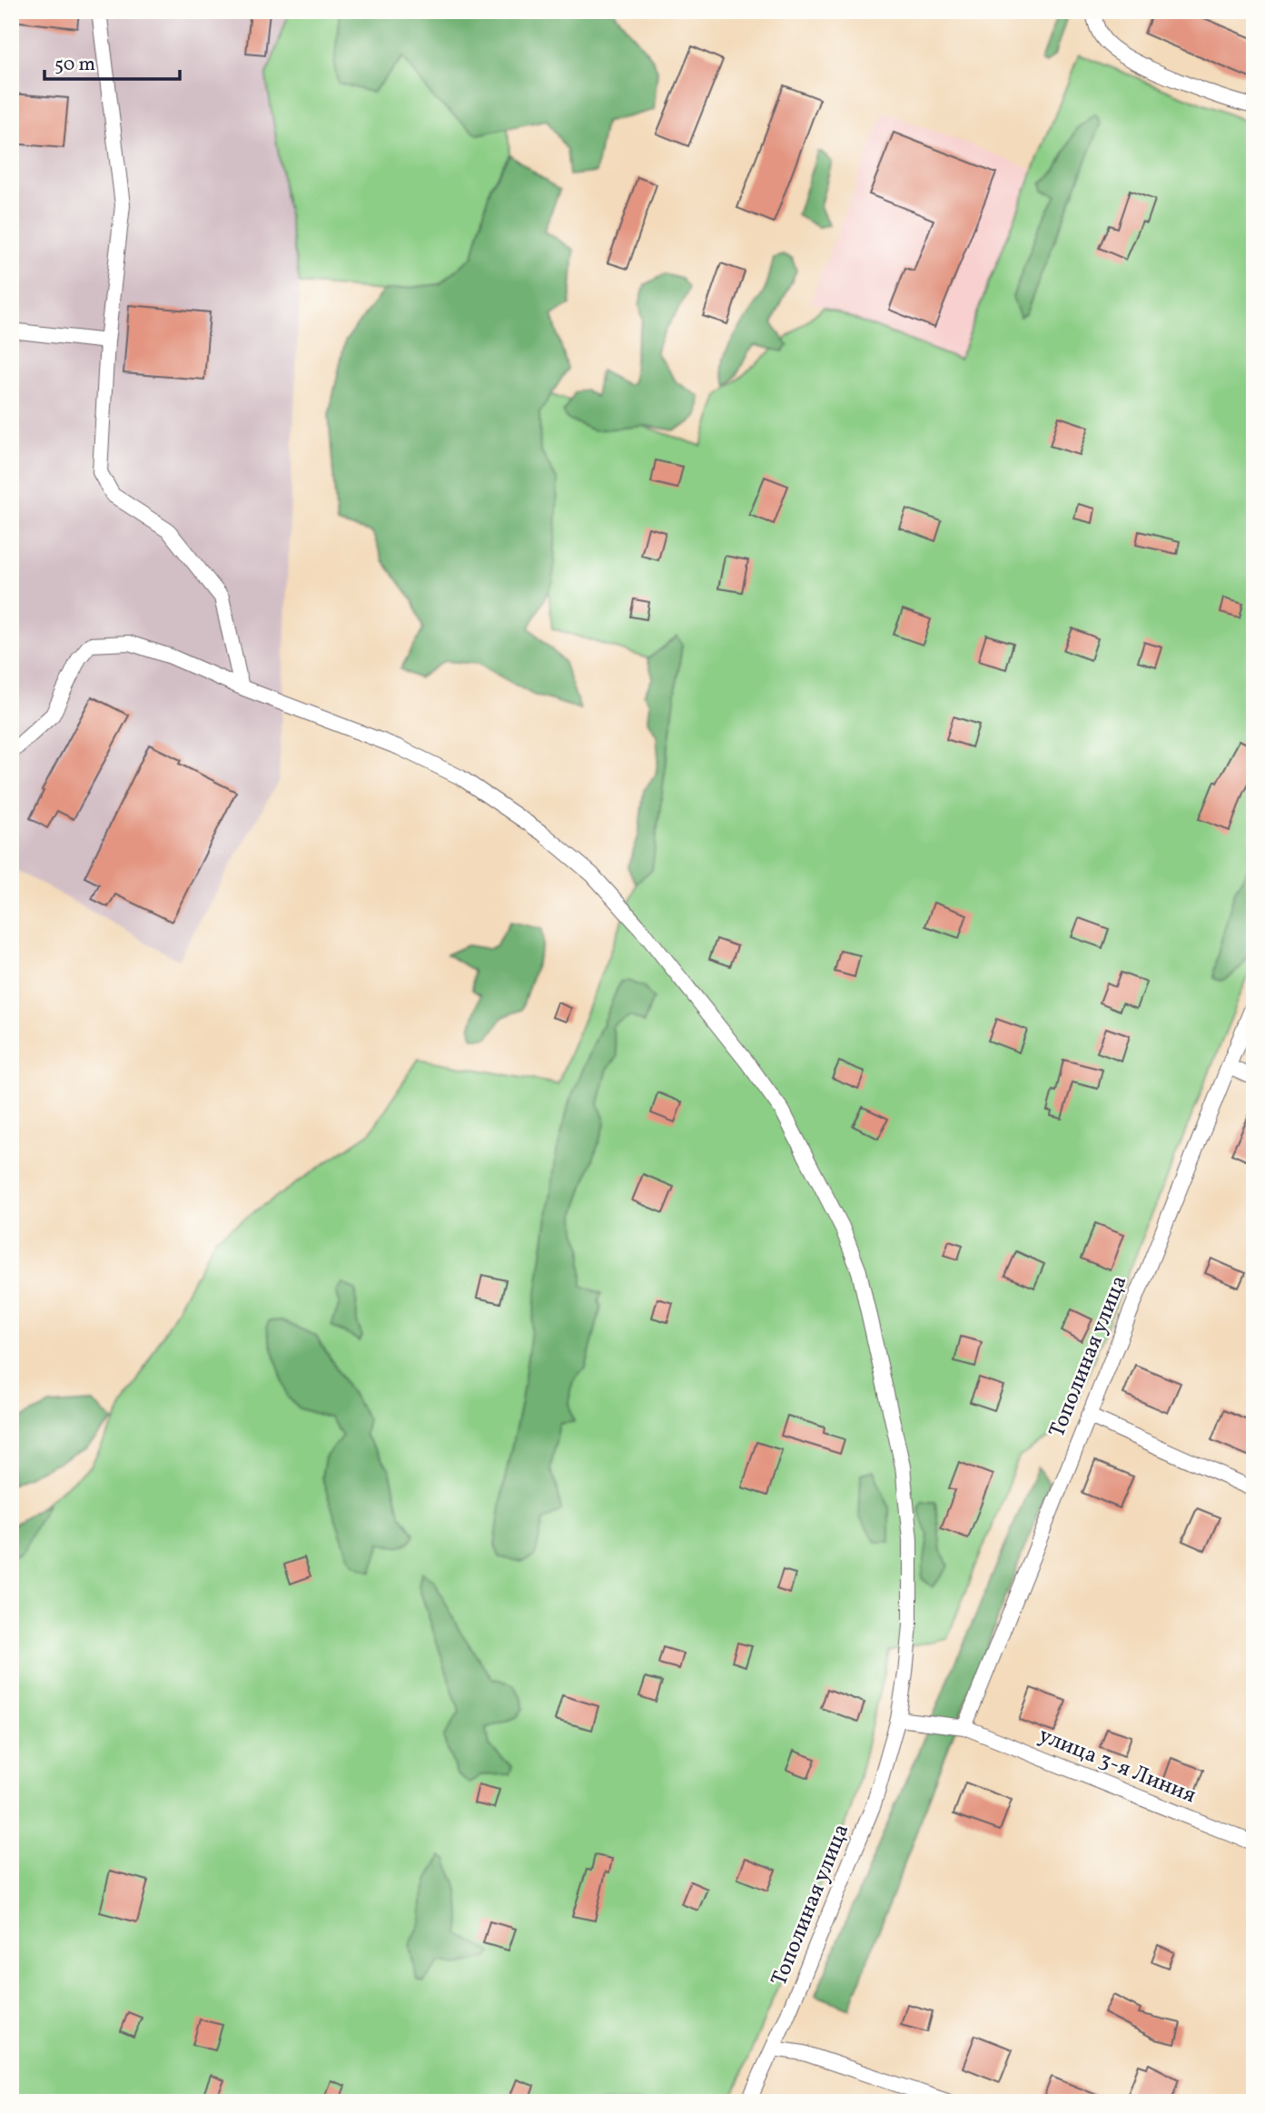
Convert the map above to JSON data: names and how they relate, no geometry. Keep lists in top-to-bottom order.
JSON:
{
  "streets": {
    "street": ["Тополиная улица", "улица 3-я Линия"]
  },
  "crossings": [
    ["Тополиная улица", "улица 3-я Линия"]
  ],
  "scale_bar": "50 m"
}
